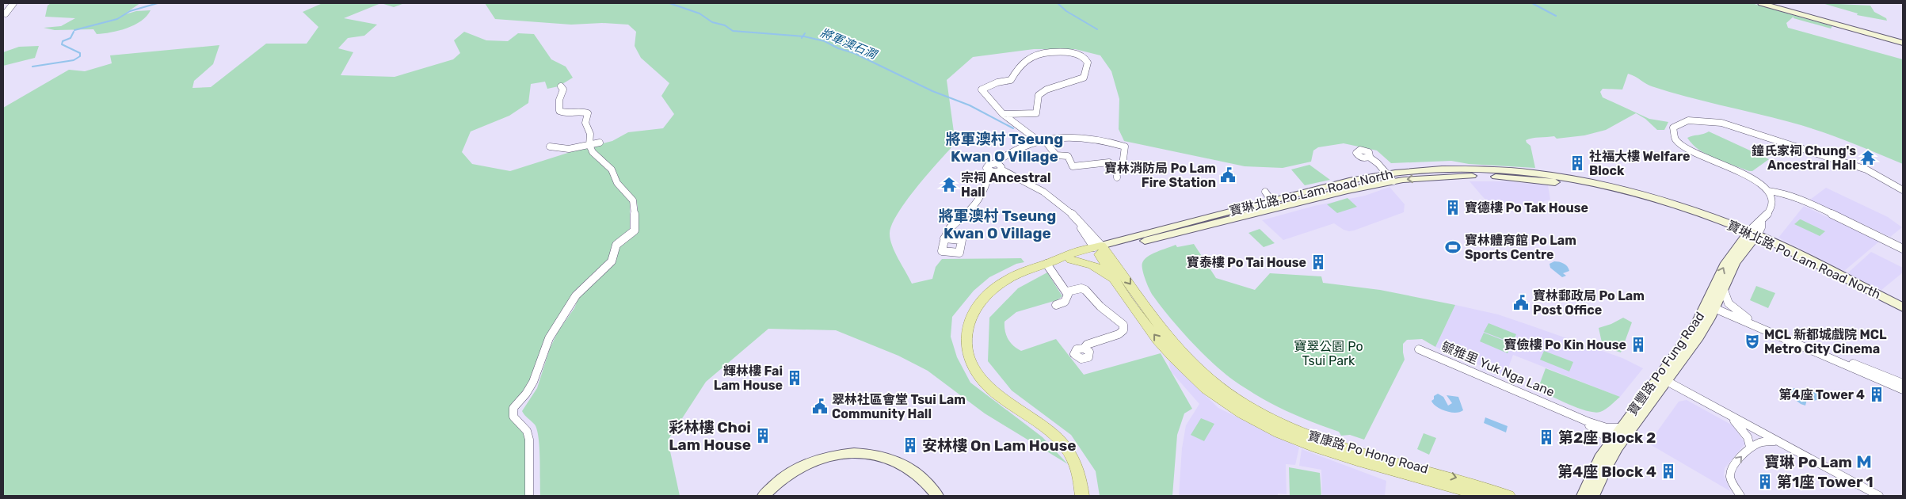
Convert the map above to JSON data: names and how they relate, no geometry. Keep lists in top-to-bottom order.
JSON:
{
  "streets": {
    "main road": ["寶琳北路 Po Lam Road North", "寶豐路 Po Fung Road", "寶康路 Po Hong Road"],
    "street": ["毓雅里 Yuk Nga Lane"]
  },
  "crossings": [
    ["寶琳北路 Po Lam Road North", "寶豐路 Po Fung Road"],
    ["寶琳北路 Po Lam Road North", "寶康路 Po Hong Road"],
    ["寶豐路 Po Fung Road", "毓雅里 Yuk Nga Lane"]
  ],
  "districts": ["將軍澳村 Tseung Kwan O Village", "將軍澳村 Tseung Kwan O Village"],
  "water": ["將軍澳石澗"],
  "parks": ["寶翠公園 Po Tsui Park"],
  "places": {
    "temple": ["鐘氏家祠 Chung's Ancestral Hall", "宗祠 Ancestral Hall"],
    "building": [
      "社福大樓 Welfare Block",
      "寶德樓 Po Tak House",
      "寶泰樓 Po Tai House",
      "寶儉樓 Po Kin House",
      "輝林樓 Fai Lam House",
      "第4座 Tower 4",
      "彩林樓 Choi Lam House",
      "第2座 Block 2",
      "安林樓 On Lam House",
      "第4座 Block 4",
      "第1座 Tower 1"
    ],
    "public building": ["寶林消防局 Po Lam Fire Station", "寶林郵政局 Po Lam Post Office", "翠林社區會堂 Tsui Lam Community Hall"],
    "sports": ["寶林體育館 Po Lam Sports Centre"],
    "theatre": ["MCL 新都城戲院 MCL Metro City Cinema"],
    "metro station": ["寶琳 Po Lam"]
  }
}
